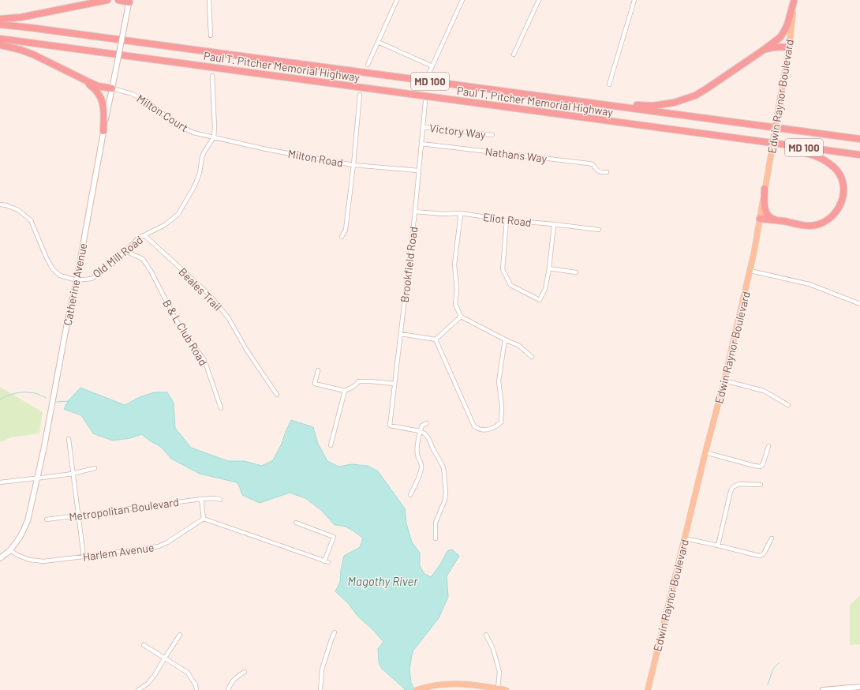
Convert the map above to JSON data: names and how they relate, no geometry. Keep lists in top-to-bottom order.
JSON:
{
  "streets": {
    "highway": ["Paul T. Pitcher Memorial Highway", "MD 100"],
    "main road": ["Edwin Raynor Boulevard"],
    "street": [
      "Milton Court",
      "Victory Way",
      "Nathans Way",
      "Milton Road",
      "Eliot Road",
      "Old Mill Road",
      "Brookfield Road",
      "Catherine Avenue",
      "Beales Trail",
      "B & L Club Road",
      "Metropolitan Boulevard",
      "Harlem Avenue"
    ]
  },
  "crossings": [
    ["Milton Court", "Milton Road"],
    ["Milton Court", "Old Mill Road"],
    ["Milton Court", "Catherine Avenue"],
    ["Victory Way", "Brookfield Road"],
    ["Nathans Way", "Brookfield Road"],
    ["Milton Road", "Old Mill Road"],
    ["Milton Road", "Brookfield Road"],
    ["Eliot Road", "Brookfield Road"],
    ["Old Mill Road", "Catherine Avenue"],
    ["Old Mill Road", "Beales Trail"],
    ["Old Mill Road", "B & L Club Road"],
    ["Catherine Avenue", "Harlem Avenue"]
  ],
  "water": ["Magothy River"]
}
